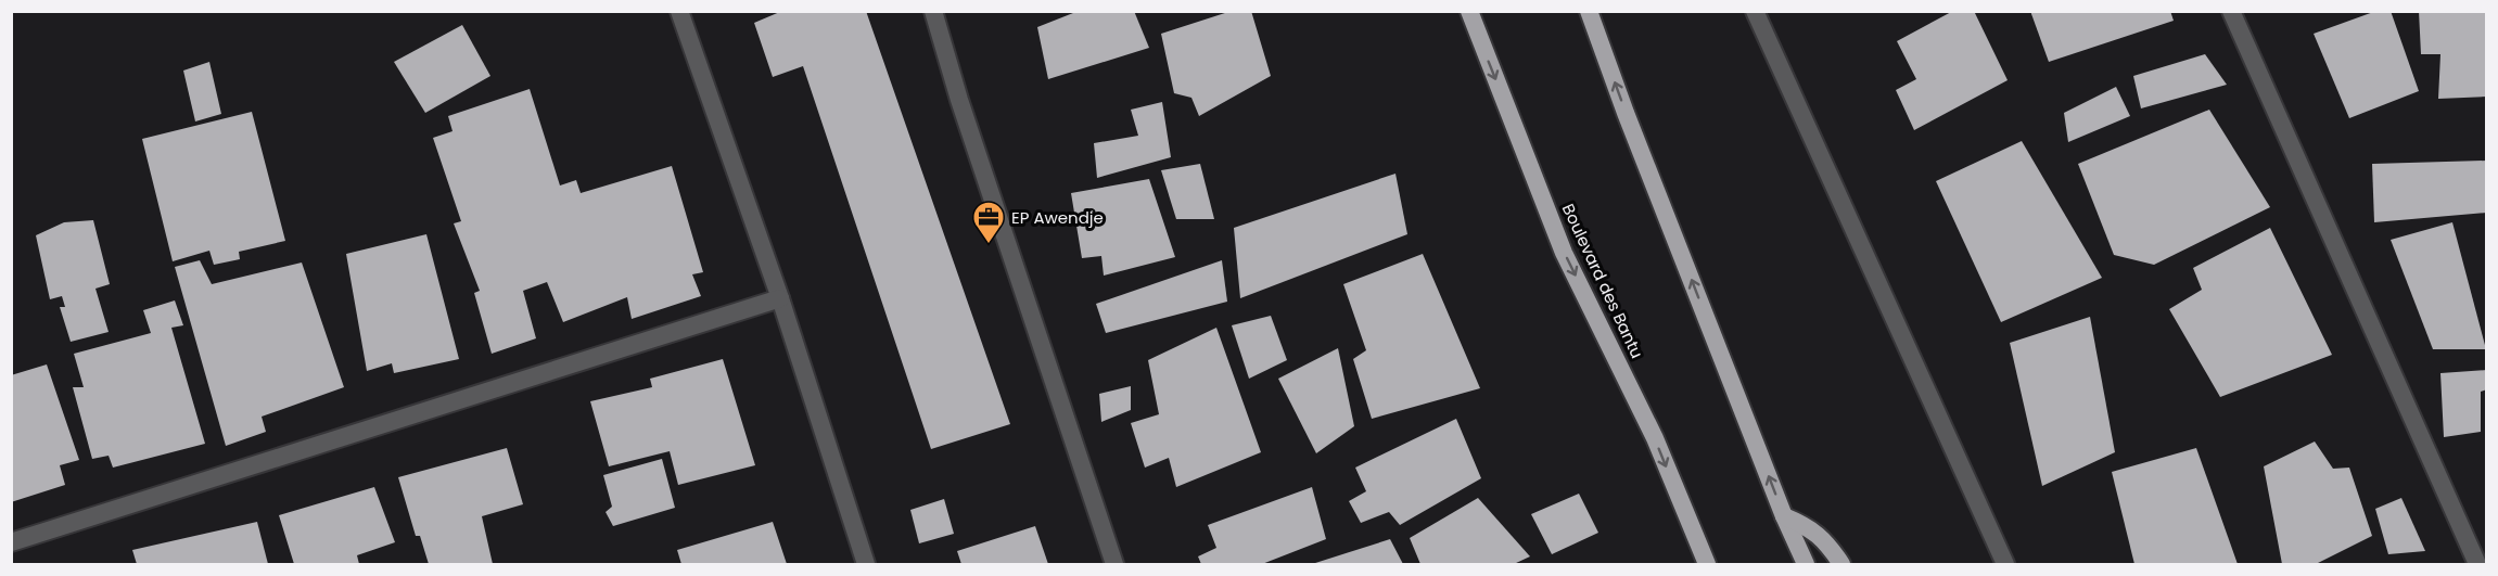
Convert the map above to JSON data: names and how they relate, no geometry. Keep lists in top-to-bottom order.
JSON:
{
  "streets": {
    "highway": ["Boulevard des Bantu"]
  },
  "places": {
    "office": ["EP Awendje"]
  }
}
